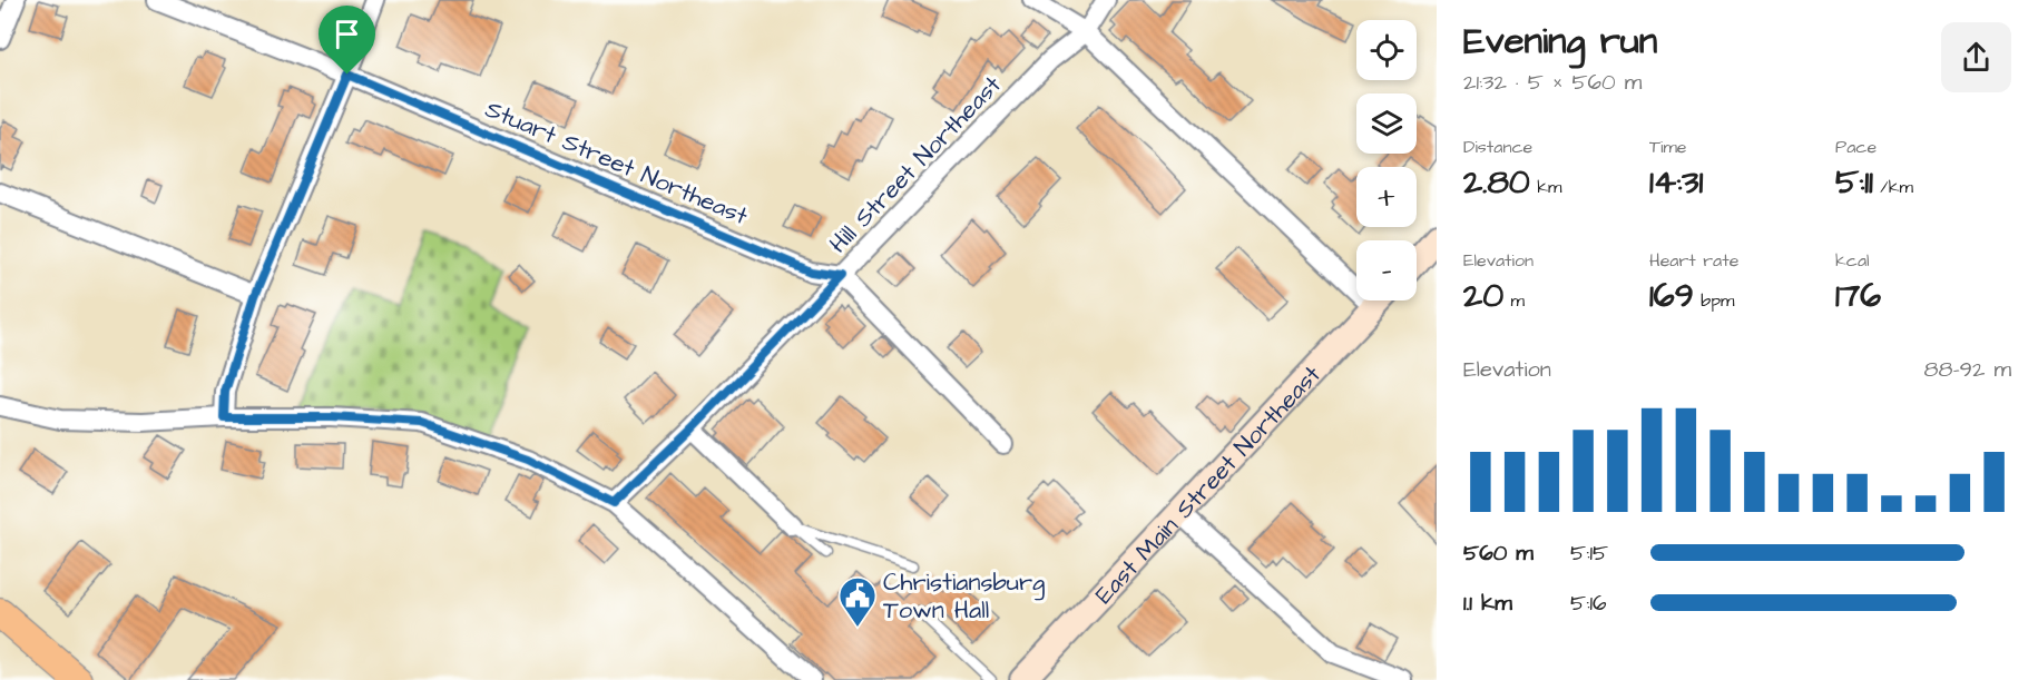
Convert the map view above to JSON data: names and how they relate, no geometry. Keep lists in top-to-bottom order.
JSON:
{
  "streets": {
    "street": ["Stuart Street Northeast", "Hill Street Northeast", "East Main Street Northeast"]
  },
  "crossings": [
    ["Stuart Street Northeast", "Hill Street Northeast"]
  ],
  "places": {
    "public building": ["Christiansburg Town Hall"]
  },
  "page": {
    "heading": ["Evening run", "21:32 · 5 × 560 m"],
    "map_buttons": ["+", "−"],
    "stats": [
      ["Distance", "2.80 km"],
      ["Time", "14:31"],
      ["Pace", "5:11 /km"],
      ["Elevation", "20 m"],
      ["Heart rate", "169 bpm"],
      ["kcal", "176"]
    ],
    "chart": ["Elevation", "88–92 m"],
    "list": [
      {
        "name": "560 m",
        "note": "5:15"
      },
      {
        "name": "1.1 km",
        "note": "5:16"
      }
    ]
  }
}
